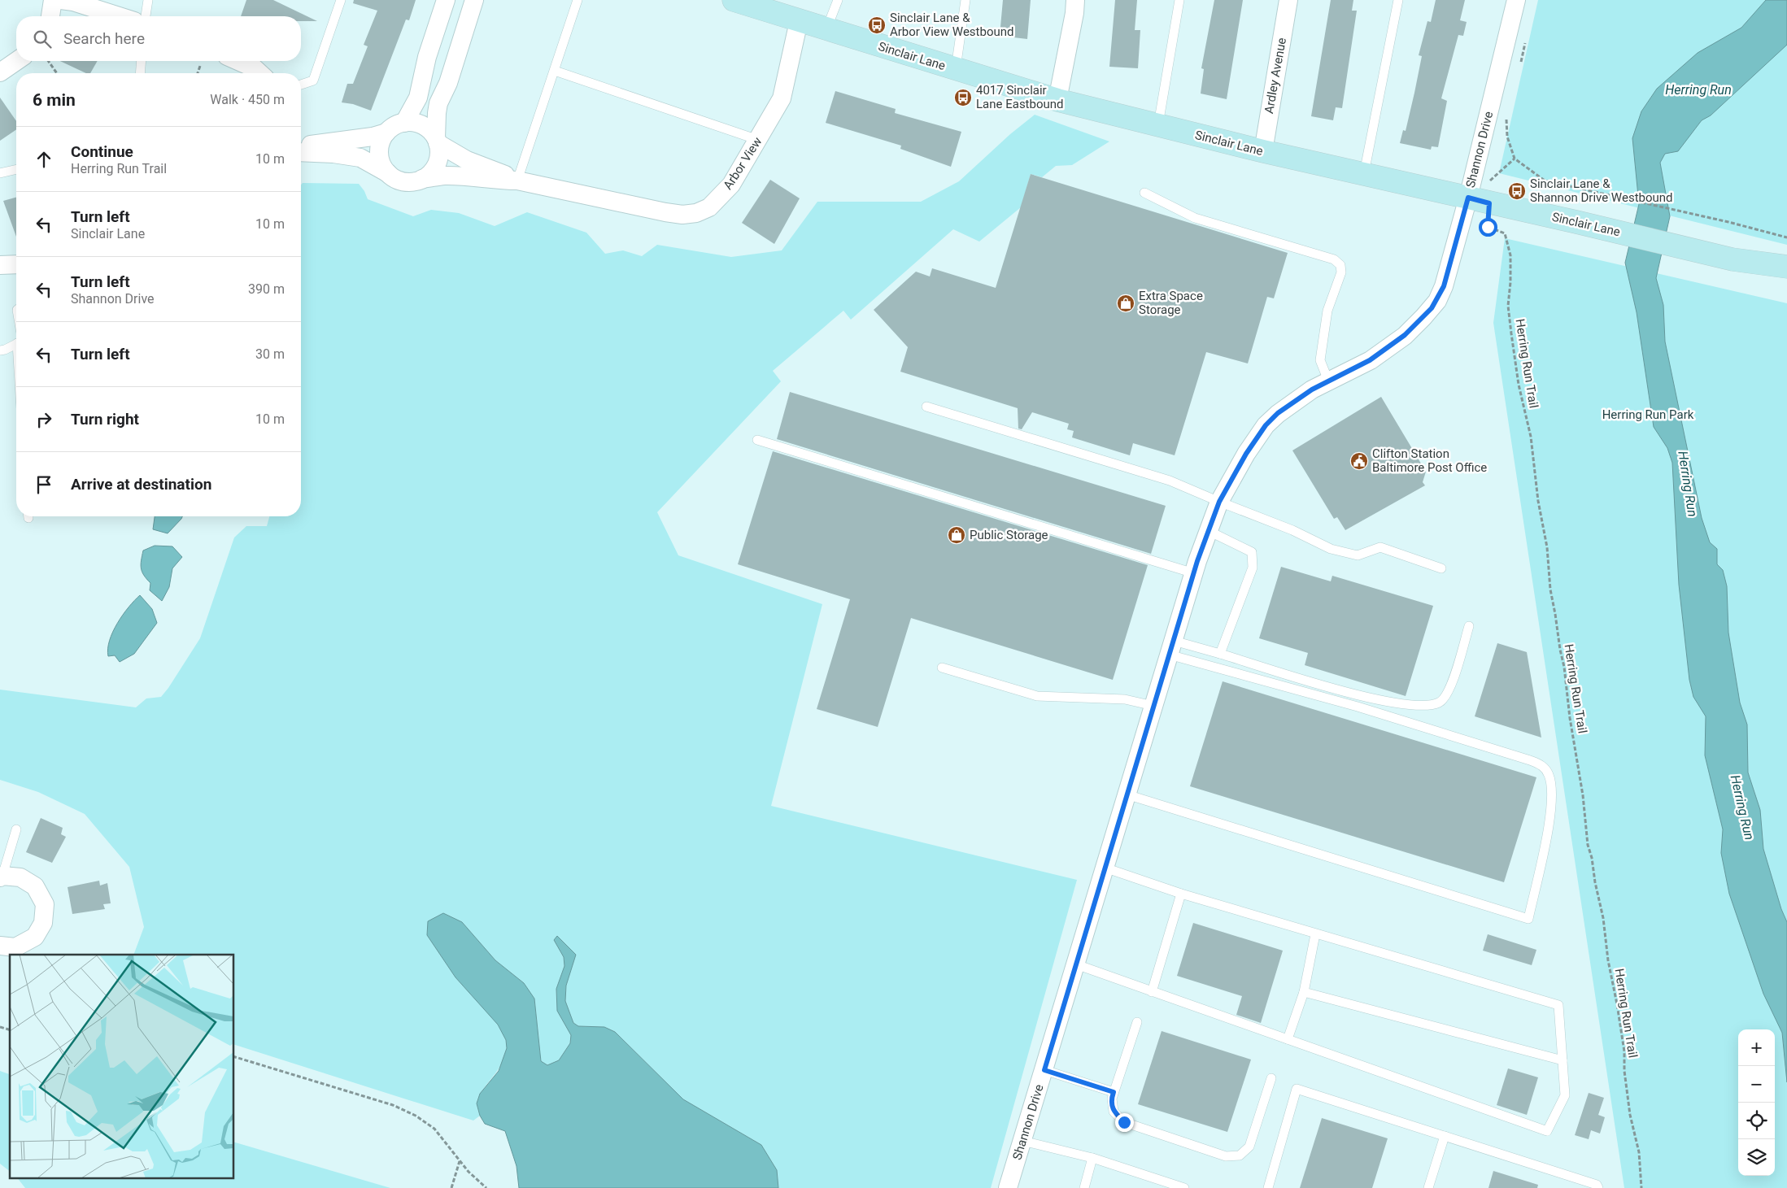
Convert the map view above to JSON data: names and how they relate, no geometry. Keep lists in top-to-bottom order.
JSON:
{
  "streets": {
    "main road": ["Sinclair Lane"],
    "street": ["Ardley Avenue", "Shannon Drive", "Arbor View"],
    "path": ["Herring Run Trail"]
  },
  "crossings": [
    ["Sinclair Lane", "Ardley Avenue"],
    ["Sinclair Lane", "Shannon Drive"],
    ["Sinclair Lane", "Arbor View"],
    ["Sinclair Lane", "Herring Run Trail"]
  ],
  "water": ["Herring Run"],
  "parks": ["Herring Run Park"],
  "places": {
    "bus stop": ["Sinclair Lane & Arbor View Westbound", "4017 Sinclair Lane Eastbound", "Sinclair Lane & Shannon Drive Westbound"],
    "shop": ["Extra Space Storage", "Public Storage"],
    "public building": ["Clifton Station Baltimore Post Office"]
  },
  "page": {
    "search": "Search here",
    "heading": ["6 min", "Walk · 450 m"],
    "list": [
      ["Continue", "Herring Run Trail", "10 m"],
      ["Turn left", "Sinclair Lane", "10 m"],
      ["Turn left", "Shannon Drive", "390 m"],
      ["Turn left", "30 m"],
      ["Turn right", "10 m"],
      "Arrive at destination"
    ],
    "map_buttons": ["+", "−"]
  }
}
